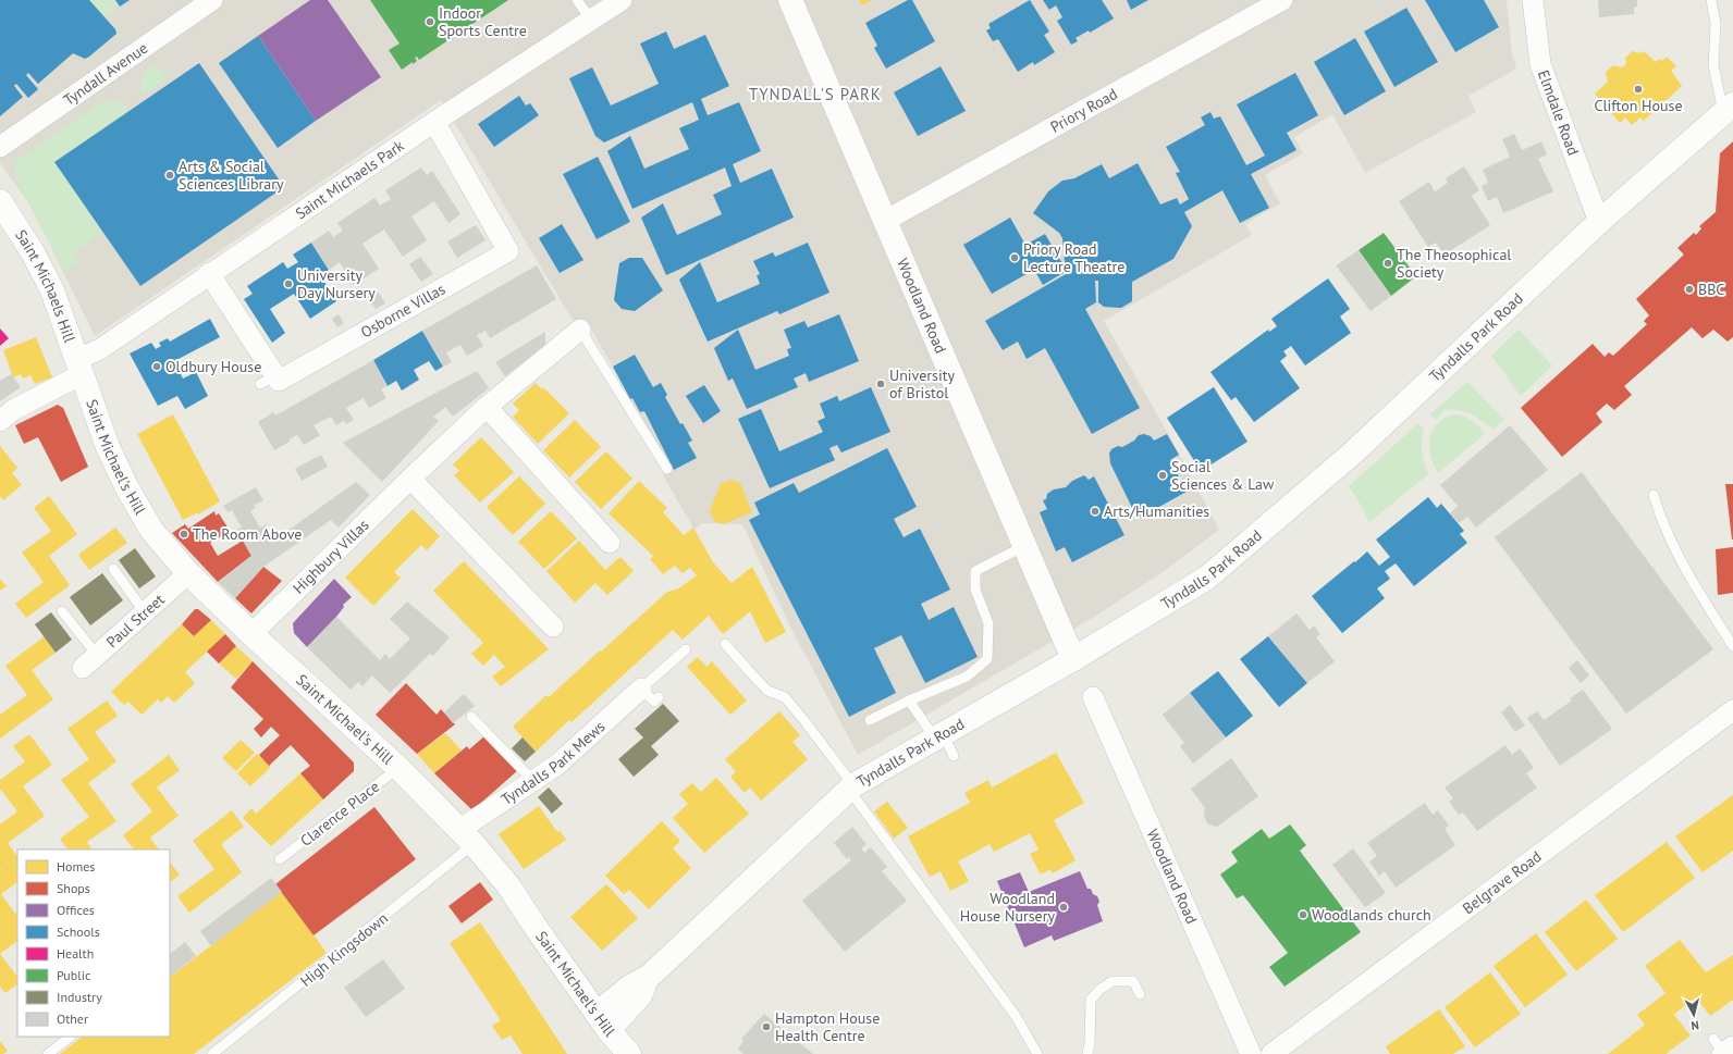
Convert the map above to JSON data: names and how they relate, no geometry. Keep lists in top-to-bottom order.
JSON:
{
  "streets": {
    "street": [
      "Tyndall Avenue",
      "Priory Road",
      "Elmdale Road",
      "Saint Michaels Park",
      "Saint Michaels Hill",
      "Woodland Road",
      "Osborne Villas",
      "Tyndalls Park Road",
      "Saint Michael's Hill",
      "Highbury Villas",
      "Paul Street",
      "Tyndalls Park Mews",
      "Belgrave Road"
    ],
    "lane": ["Clarence Place", "High Kingsdown"]
  },
  "crossings": [
    ["Priory Road", "Woodland Road"],
    ["Elmdale Road", "Tyndalls Park Road"],
    ["Saint Michaels Park", "Saint Michaels Hill"],
    ["Saint Michaels Park", "Osborne Villas"],
    ["Saint Michaels Park", "Saint Michael's Hill"],
    ["Saint Michaels Hill", "Saint Michael's Hill"],
    ["Woodland Road", "Tyndalls Park Road"],
    ["Tyndalls Park Road", "Saint Michael's Hill"],
    ["Saint Michael's Hill", "Highbury Villas"],
    ["Saint Michael's Hill", "Paul Street"],
    ["Saint Michael's Hill", "Tyndalls Park Mews"],
    ["Saint Michael's Hill", "Clarence Place"],
    ["Saint Michael's Hill", "High Kingsdown"],
    ["Tyndalls Park Mews", "High Kingsdown"]
  ],
  "districts": ["TYNDALL'S PARK"],
  "places": [
    "Indoor Sports Centre",
    "Clifton House",
    "Arts & Social Sciences Library",
    "Priory Road Lecture Theatre",
    "The Theosophical Society",
    "University Day Nursery",
    "BBC",
    "Oldbury House",
    "University of Bristol",
    "Social Sciences & Law",
    "Arts/Humanities",
    "The Room Above",
    "Woodland House Nursery",
    "Woodlands church",
    "Hampton House Health Centre"
  ],
  "legend": [
    "Homes",
    "Shops",
    "Offices",
    "Schools",
    "Health",
    "Public",
    "Industry",
    "Other"
  ],
  "north": "bottom"
}
